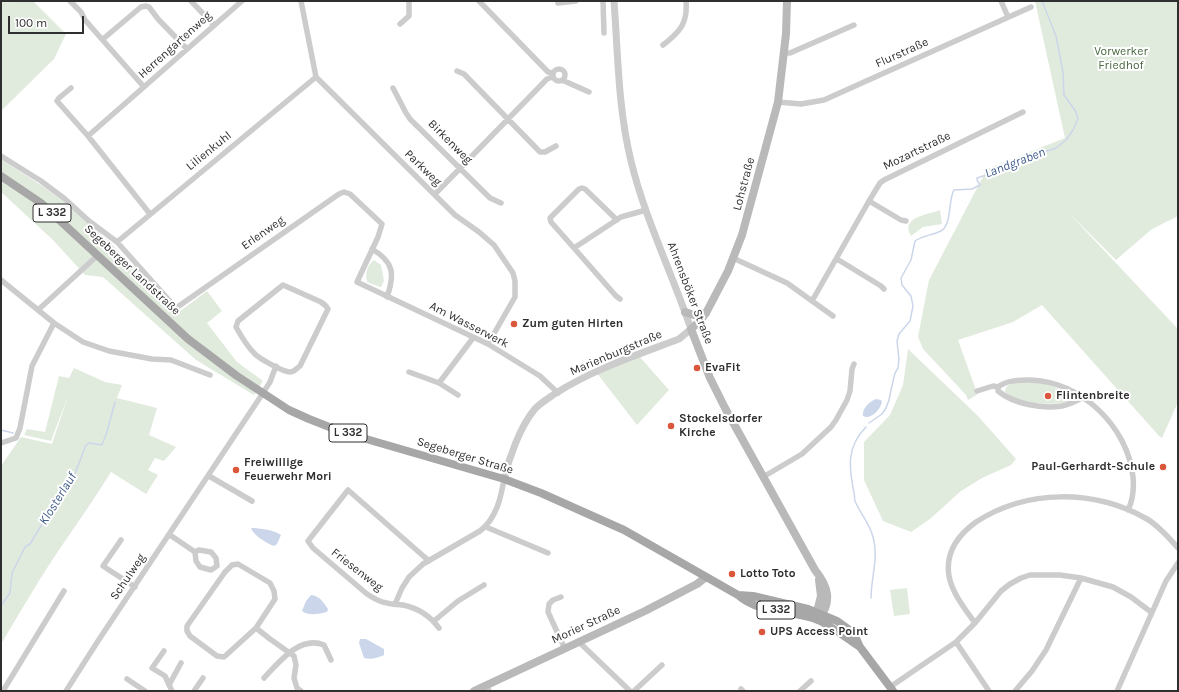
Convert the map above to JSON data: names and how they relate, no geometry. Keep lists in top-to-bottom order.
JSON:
{
  "streets": {
    "main road": [
      "Lohstraße",
      "L 332",
      "Segeberger Landstraße",
      "Ahrensböker Straße",
      "Segeberger Straße",
      "Morier Straße"
    ],
    "street": [
      "Herrengartenweg",
      "Flurstraße",
      "Birkenweg",
      "Lilienkuhl",
      "Mozartstraße",
      "Parkweg",
      "Erlenweg",
      "Am Wasserwerk",
      "Marienburgstraße",
      "Friesenweg",
      "Schulweg"
    ]
  },
  "crossings": [
    ["Flurstraße", "Lohstraße"],
    ["Lilienkuhl", "Parkweg"],
    ["Lilienkuhl", "Erlenweg"],
    ["Parkweg", "Am Wasserwerk"],
    ["Lohstraße", "Ahrensböker Straße"],
    ["Lohstraße", "Marienburgstraße"],
    ["Erlenweg", "Am Wasserwerk"],
    ["Segeberger Landstraße", "Segeberger Straße"],
    ["Ahrensböker Straße", "Marienburgstraße"],
    ["Ahrensböker Straße", "Segeberger Straße"],
    ["Am Wasserwerk", "Marienburgstraße"],
    ["Marienburgstraße", "Segeberger Straße"],
    ["Segeberger Straße", "Schulweg"],
    ["Segeberger Straße", "Morier Straße"]
  ],
  "water": ["Landgraben", "Klosterlauf"],
  "parks": ["Vorwerker Friedhof"],
  "places": [
    "Zum guten Hirten",
    "EvaFit",
    "Flintenbreite",
    "Stockelsdorfer Kirche",
    "Paul-Gerhardt-Schule",
    "Freiwillige Feuerwehr Mori",
    "Lotto Toto",
    "UPS Access Point"
  ],
  "scale_bar": "100 m"
}
